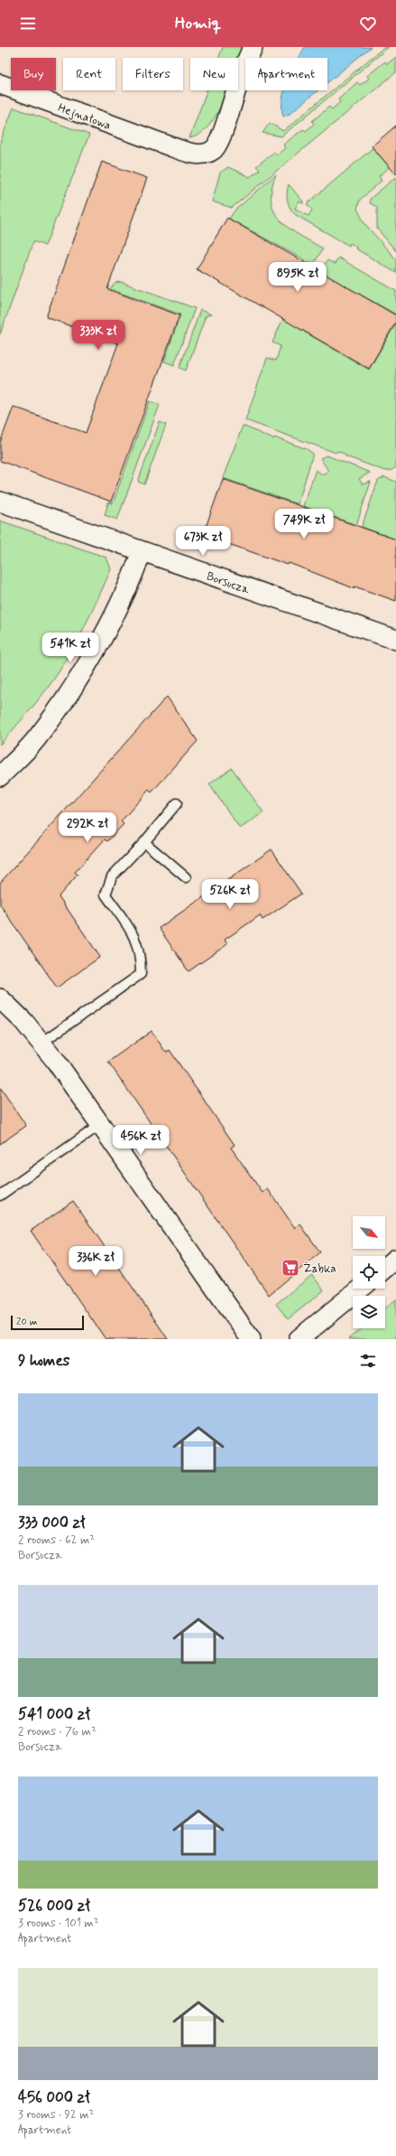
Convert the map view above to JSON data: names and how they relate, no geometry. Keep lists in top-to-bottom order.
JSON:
{
  "streets": {
    "street": ["Hejnałowa", "Borsucza"]
  },
  "places": {
    "supermarket": ["Żabka"]
  },
  "scale_bar": "20 m",
  "north": "bottom right",
  "page": {
    "header": "Homiq",
    "chip": [
      "Buy",
      "Rent",
      "Filters",
      "New",
      "Apartment"
    ],
    "price": [
      "895K zł",
      "333K zł",
      "749K zł",
      "673K zł",
      "541K zł",
      "292K zł",
      "526K zł",
      "456K zł",
      "336K zł"
    ],
    "scale": "20 m",
    "heading": "9 homes",
    "list": [
      {
        "name": "333 000 zł",
        "note": "2 rooms · 62 m² · Borsucza"
      },
      {
        "name": "541 000 zł",
        "note": "2 rooms · 76 m² · Borsucza"
      },
      {
        "name": "526 000 zł",
        "note": "3 rooms · 101 m² · Apartment"
      },
      {
        "name": "456 000 zł",
        "note": "3 rooms · 92 m² · Apartment"
      }
    ]
  }
}
